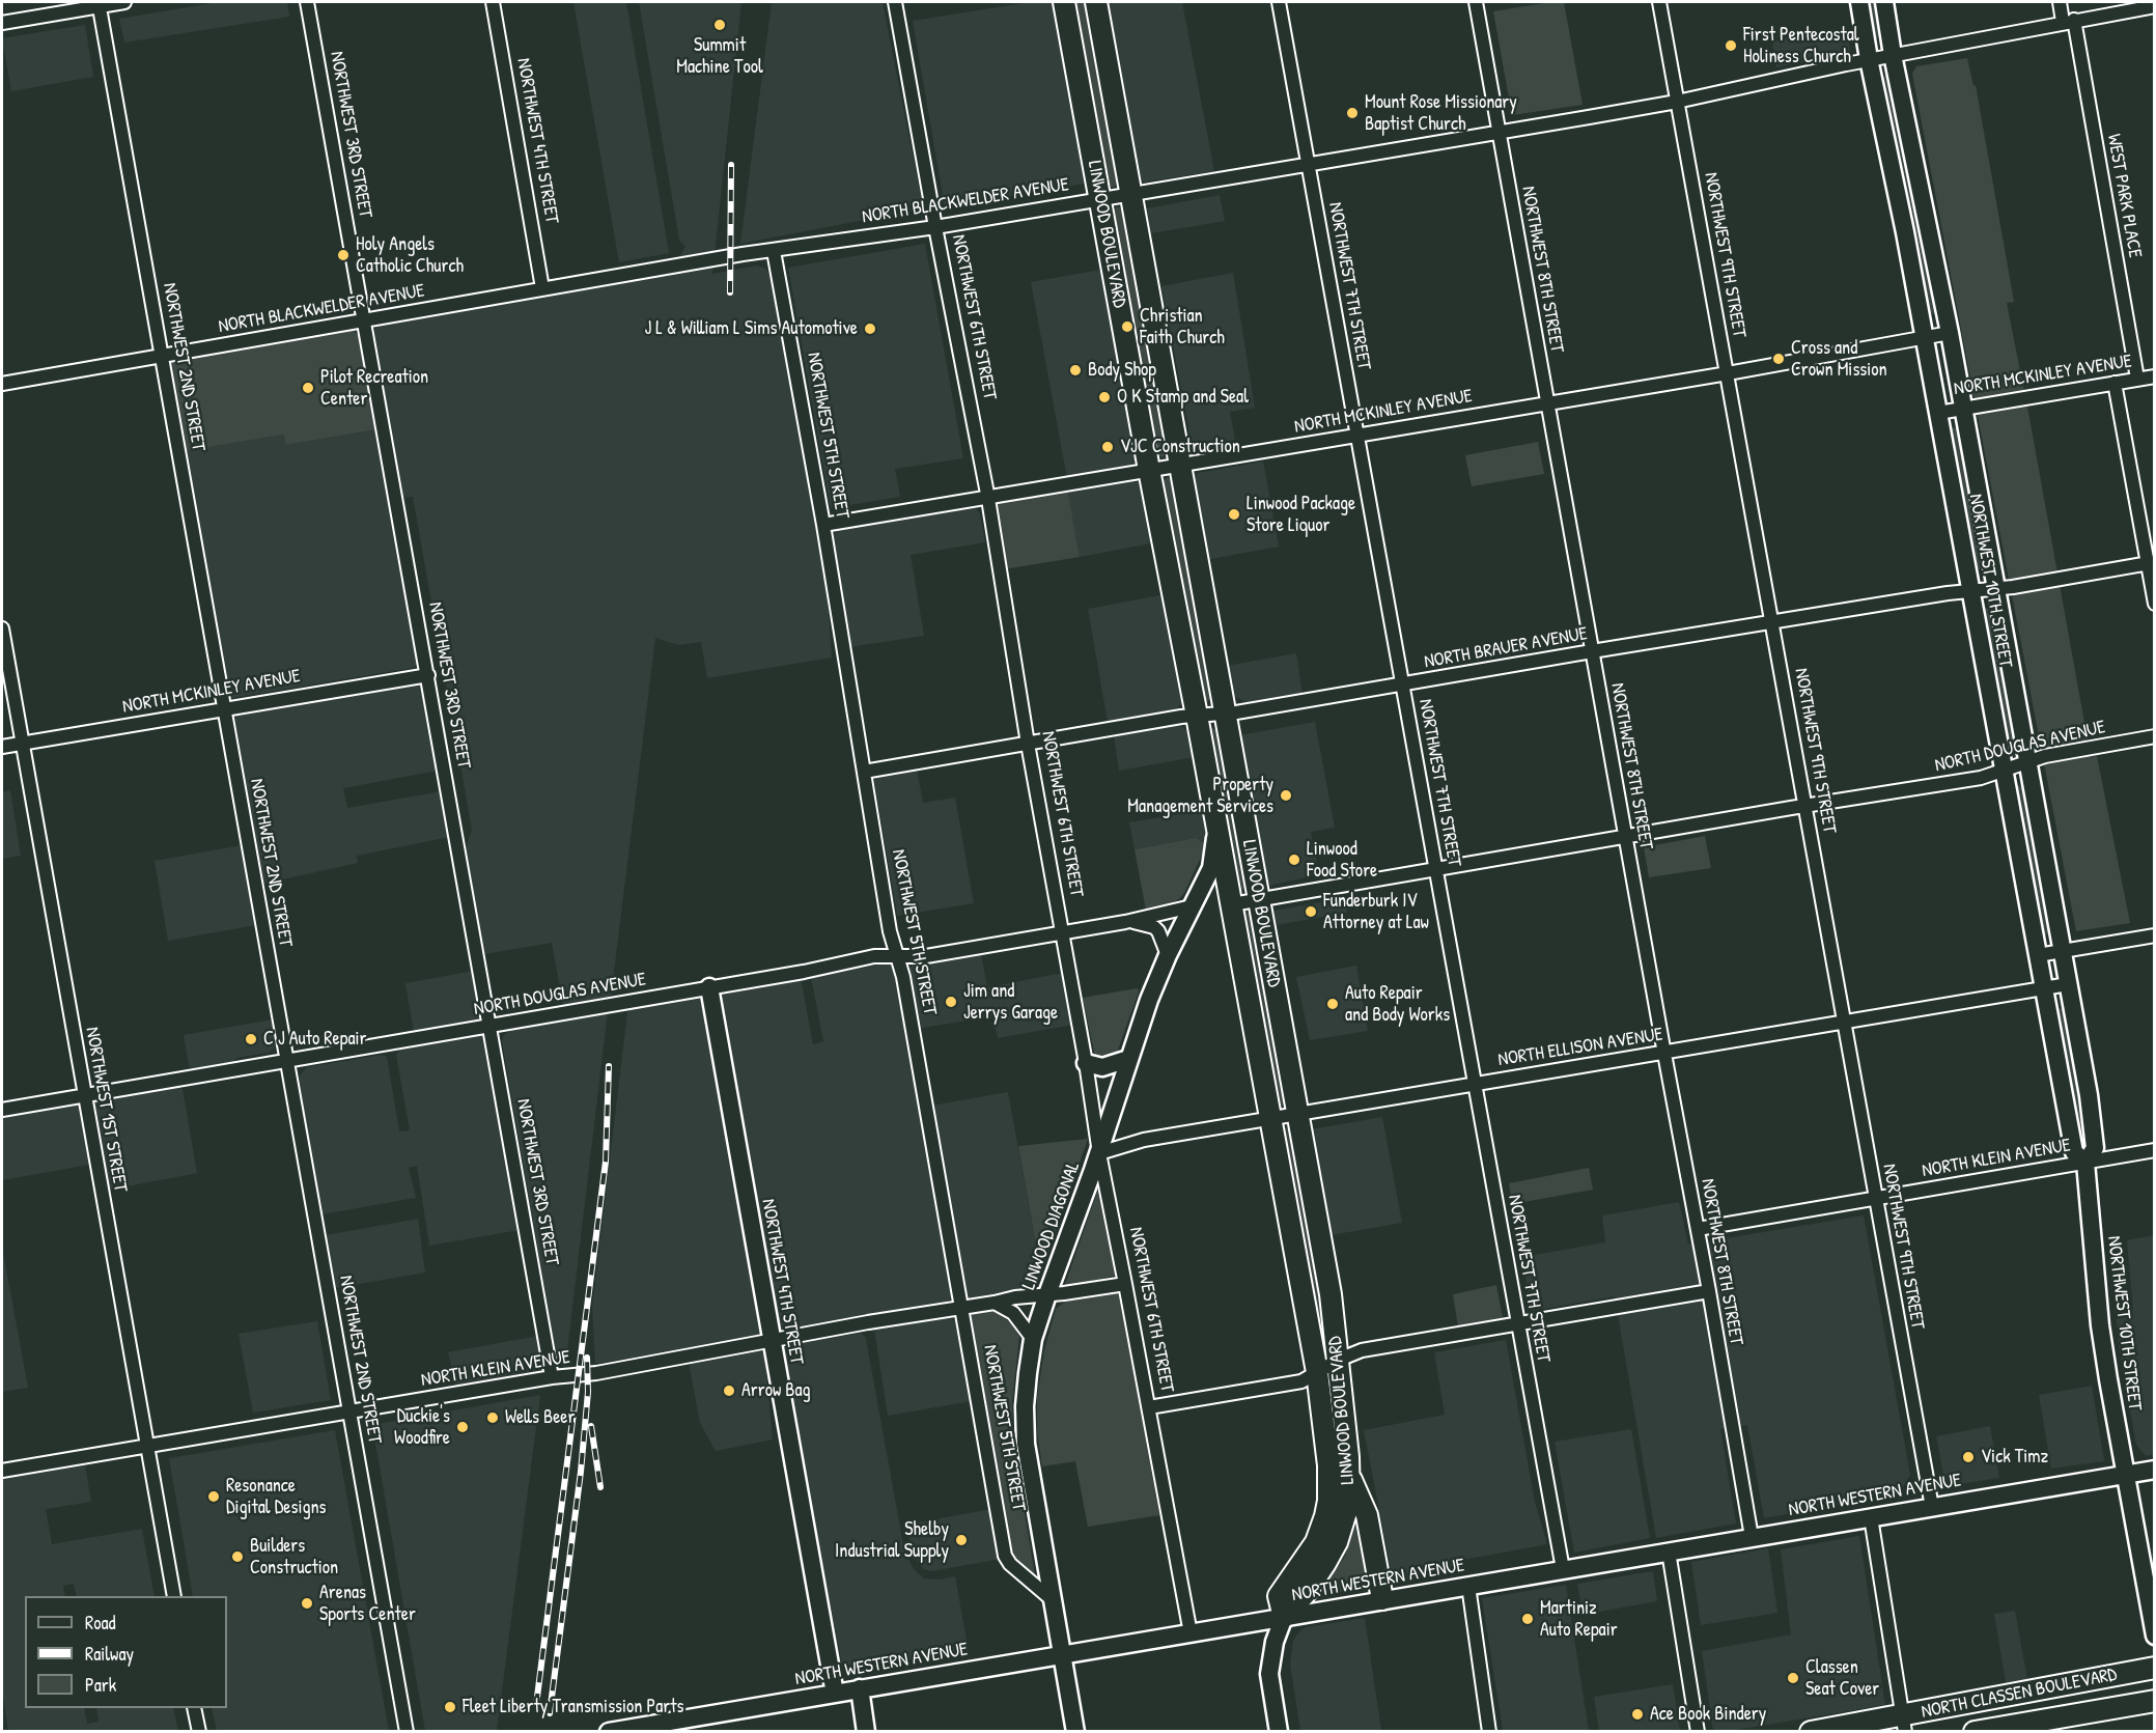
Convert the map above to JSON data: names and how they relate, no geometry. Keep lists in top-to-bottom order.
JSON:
{
  "streets": {
    "main road": [
      "NORTHWEST 4TH STREET",
      "LINWOOD BOULEVARD",
      "NORTHWEST 10TH STREET",
      "LINWOOD DIAGONAL",
      "NORTH WESTERN AVENUE",
      "NORTH CLASSEN BOULEVARD"
    ],
    "street": [
      "NORTHWEST 3RD STREET",
      "WEST PARK PLACE",
      "NORTH BLACKWELDER AVENUE",
      "NORTHWEST 9TH STREET",
      "NORTHWEST 8TH STREET",
      "NORTHWEST 7TH STREET",
      "NORTHWEST 6TH STREET",
      "NORTHWEST 2ND STREET",
      "NORTH MCKINLEY AVENUE",
      "NORTHWEST 5TH STREET",
      "NORTH BRAUER AVENUE",
      "NORTH DOUGLAS AVENUE",
      "NORTH ELLISON AVENUE",
      "NORTHWEST 1ST STREET",
      "NORTH KLEIN AVENUE"
    ]
  },
  "crossings": [
    ["NORTHWEST 3RD STREET", "NORTH BLACKWELDER AVENUE"],
    ["NORTHWEST 3RD STREET", "NORTH MCKINLEY AVENUE"],
    ["NORTHWEST 3RD STREET", "NORTH DOUGLAS AVENUE"],
    ["NORTHWEST 3RD STREET", "NORTH KLEIN AVENUE"],
    ["NORTHWEST 4TH STREET", "NORTH BLACKWELDER AVENUE"],
    ["NORTHWEST 4TH STREET", "NORTH DOUGLAS AVENUE"],
    ["NORTHWEST 4TH STREET", "NORTH KLEIN AVENUE"],
    ["NORTHWEST 4TH STREET", "NORTH WESTERN AVENUE"],
    ["WEST PARK PLACE", "NORTH BLACKWELDER AVENUE"],
    ["WEST PARK PLACE", "NORTH MCKINLEY AVENUE"],
    ["NORTH BLACKWELDER AVENUE", "LINWOOD BOULEVARD"],
    ["NORTH BLACKWELDER AVENUE", "NORTHWEST 9TH STREET"],
    ["NORTH BLACKWELDER AVENUE", "NORTHWEST 8TH STREET"],
    ["NORTH BLACKWELDER AVENUE", "NORTHWEST 7TH STREET"],
    ["NORTH BLACKWELDER AVENUE", "NORTHWEST 6TH STREET"],
    ["NORTH BLACKWELDER AVENUE", "NORTHWEST 2ND STREET"],
    ["NORTH BLACKWELDER AVENUE", "NORTHWEST 5TH STREET"],
    ["NORTH BLACKWELDER AVENUE", "NORTHWEST 10TH STREET"],
    ["LINWOOD BOULEVARD", "NORTH MCKINLEY AVENUE"],
    ["LINWOOD BOULEVARD", "NORTH BRAUER AVENUE"],
    ["LINWOOD BOULEVARD", "NORTH DOUGLAS AVENUE"],
    ["LINWOOD BOULEVARD", "NORTH ELLISON AVENUE"],
    ["LINWOOD BOULEVARD", "LINWOOD DIAGONAL"],
    ["LINWOOD BOULEVARD", "NORTH WESTERN AVENUE"],
    ["NORTHWEST 9TH STREET", "NORTH MCKINLEY AVENUE"],
    ["NORTHWEST 9TH STREET", "NORTH BRAUER AVENUE"],
    ["NORTHWEST 9TH STREET", "NORTH DOUGLAS AVENUE"],
    ["NORTHWEST 9TH STREET", "NORTH ELLISON AVENUE"],
    ["NORTHWEST 9TH STREET", "NORTH KLEIN AVENUE"],
    ["NORTHWEST 9TH STREET", "NORTH WESTERN AVENUE"],
    ["NORTHWEST 8TH STREET", "NORTH MCKINLEY AVENUE"],
    ["NORTHWEST 8TH STREET", "NORTH BRAUER AVENUE"],
    ["NORTHWEST 8TH STREET", "NORTH DOUGLAS AVENUE"],
    ["NORTHWEST 8TH STREET", "NORTH ELLISON AVENUE"],
    ["NORTHWEST 8TH STREET", "NORTH KLEIN AVENUE"],
    ["NORTHWEST 8TH STREET", "NORTH WESTERN AVENUE"],
    ["NORTHWEST 7TH STREET", "NORTH MCKINLEY AVENUE"],
    ["NORTHWEST 7TH STREET", "NORTH BRAUER AVENUE"],
    ["NORTHWEST 7TH STREET", "NORTH DOUGLAS AVENUE"],
    ["NORTHWEST 7TH STREET", "NORTH ELLISON AVENUE"],
    ["NORTHWEST 7TH STREET", "NORTH WESTERN AVENUE"],
    ["NORTHWEST 6TH STREET", "NORTH MCKINLEY AVENUE"],
    ["NORTHWEST 6TH STREET", "NORTH BRAUER AVENUE"],
    ["NORTHWEST 6TH STREET", "NORTH DOUGLAS AVENUE"],
    ["NORTHWEST 6TH STREET", "NORTH ELLISON AVENUE"],
    ["NORTHWEST 6TH STREET", "NORTH KLEIN AVENUE"],
    ["NORTHWEST 6TH STREET", "LINWOOD DIAGONAL"],
    ["NORTHWEST 6TH STREET", "NORTH WESTERN AVENUE"],
    ["NORTHWEST 2ND STREET", "NORTH MCKINLEY AVENUE"],
    ["NORTHWEST 2ND STREET", "NORTH DOUGLAS AVENUE"],
    ["NORTHWEST 2ND STREET", "NORTH KLEIN AVENUE"],
    ["NORTH MCKINLEY AVENUE", "NORTHWEST 5TH STREET"],
    ["NORTH MCKINLEY AVENUE", "NORTHWEST 10TH STREET"],
    ["NORTH MCKINLEY AVENUE", "NORTHWEST 1ST STREET"],
    ["NORTHWEST 5TH STREET", "NORTH BRAUER AVENUE"],
    ["NORTHWEST 5TH STREET", "NORTH DOUGLAS AVENUE"],
    ["NORTHWEST 5TH STREET", "NORTH KLEIN AVENUE"],
    ["NORTHWEST 5TH STREET", "LINWOOD DIAGONAL"],
    ["NORTHWEST 10TH STREET", "NORTH BRAUER AVENUE"],
    ["NORTHWEST 10TH STREET", "NORTH DOUGLAS AVENUE"],
    ["NORTHWEST 10TH STREET", "NORTH ELLISON AVENUE"],
    ["NORTHWEST 10TH STREET", "NORTH KLEIN AVENUE"],
    ["NORTHWEST 10TH STREET", "NORTH WESTERN AVENUE"],
    ["NORTH DOUGLAS AVENUE", "NORTHWEST 1ST STREET"],
    ["NORTH DOUGLAS AVENUE", "LINWOOD DIAGONAL"],
    ["NORTH ELLISON AVENUE", "LINWOOD DIAGONAL"],
    ["NORTHWEST 1ST STREET", "NORTH KLEIN AVENUE"],
    ["NORTH KLEIN AVENUE", "LINWOOD DIAGONAL"],
    ["LINWOOD DIAGONAL", "NORTH WESTERN AVENUE"]
  ],
  "places": [
    "Summit Machine Tool",
    "First Pentecostal Holiness Church",
    "Mount Rose Missionary Baptist Church",
    "Holy Angels Catholic Church",
    "Christian Faith Church",
    "J L & William L Sims Automotive",
    "Cross and Crown Mission",
    "Body Shop",
    "Pilot Recreation Center",
    "O K Stamp and Seal",
    "VJC Construction",
    "Linwood Package Store Liquor",
    "Property Management Services",
    "Linwood Food Store",
    "Funderburk IV Attorney at Law",
    "Jim and Jerrys Garage",
    "Auto Repair and Body Works",
    "C J Auto Repair",
    "Arrow Bag",
    "Wells Beer",
    "Duckie's Woodfire",
    "Vick Timz",
    "Resonance Digital Designs",
    "Shelby Industrial Supply",
    "Builders Construction",
    "Arenas Sports Center",
    "Martiniz Auto Repair",
    "Classen Seat Cover",
    "Fleet Liberty Transmission Parts",
    "Ace Book Bindery"
  ],
  "legend": ["Road", "Railway", "Park"]
}
